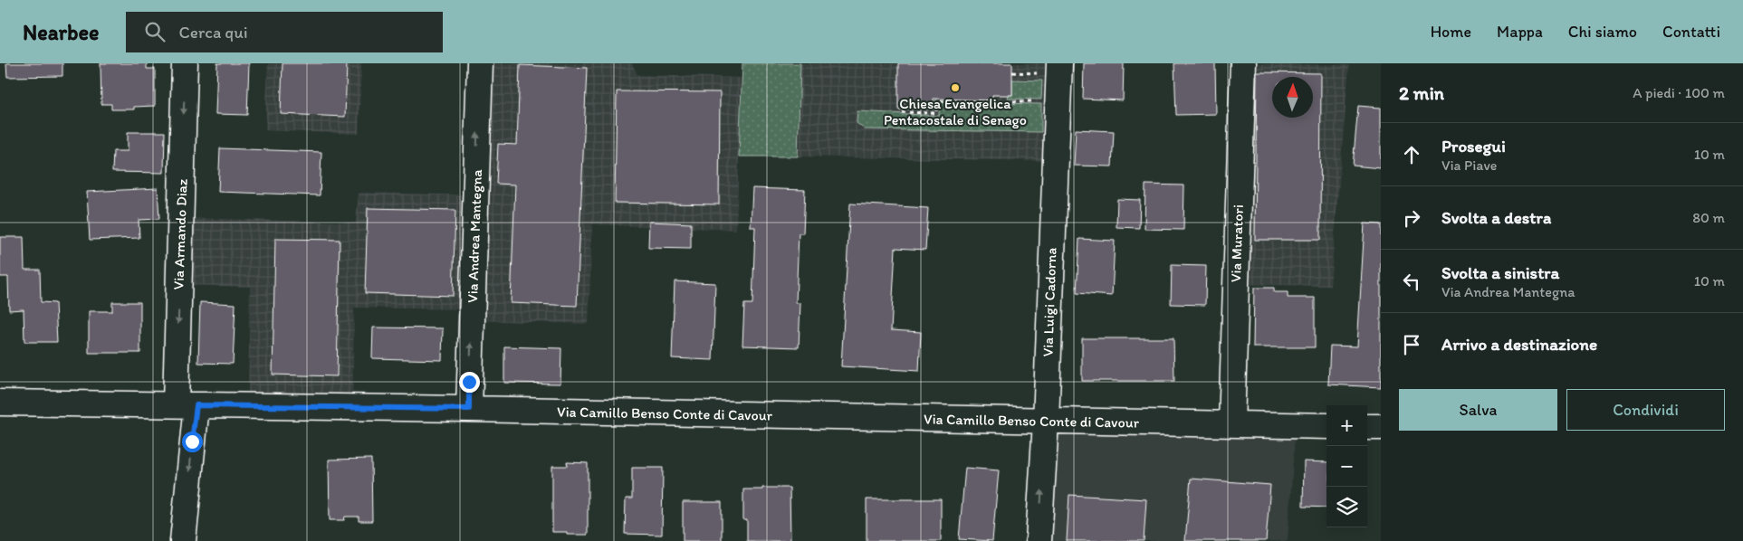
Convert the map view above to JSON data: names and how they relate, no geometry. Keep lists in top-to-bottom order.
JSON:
{
  "streets": {
    "street": [
      "Via Armando Diaz",
      "Via Andrea Mantegna",
      "Via Muratori",
      "Via Luigi Cadorna",
      "Via Camillo Benso Conte di Cavour"
    ]
  },
  "crossings": [
    ["Via Armando Diaz", "Via Camillo Benso Conte di Cavour"],
    ["Via Andrea Mantegna", "Via Camillo Benso Conte di Cavour"],
    ["Via Muratori", "Via Camillo Benso Conte di Cavour"],
    ["Via Luigi Cadorna", "Via Camillo Benso Conte di Cavour"]
  ],
  "one_way": ["Via Armando Diaz", "Via Andrea Mantegna"],
  "places": ["Chiesa Evangelica Pentacostale di Senago"],
  "north": "top",
  "page": {
    "header": "Nearbee",
    "search": "Cerca qui",
    "nav": [
      "Home",
      "Mappa",
      "Chi siamo",
      "Contatti"
    ],
    "heading": ["2 min", "A piedi · 100 m"],
    "list": [
      ["Prosegui", "Via Piave", "10 m"],
      ["Svolta a destra", "80 m"],
      ["Svolta a sinistra", "Via Andrea Mantegna", "10 m"],
      "Arrivo a destinazione"
    ],
    "buttons": ["Salva", "Condividi"],
    "map_buttons": ["+", "−"]
  }
}
